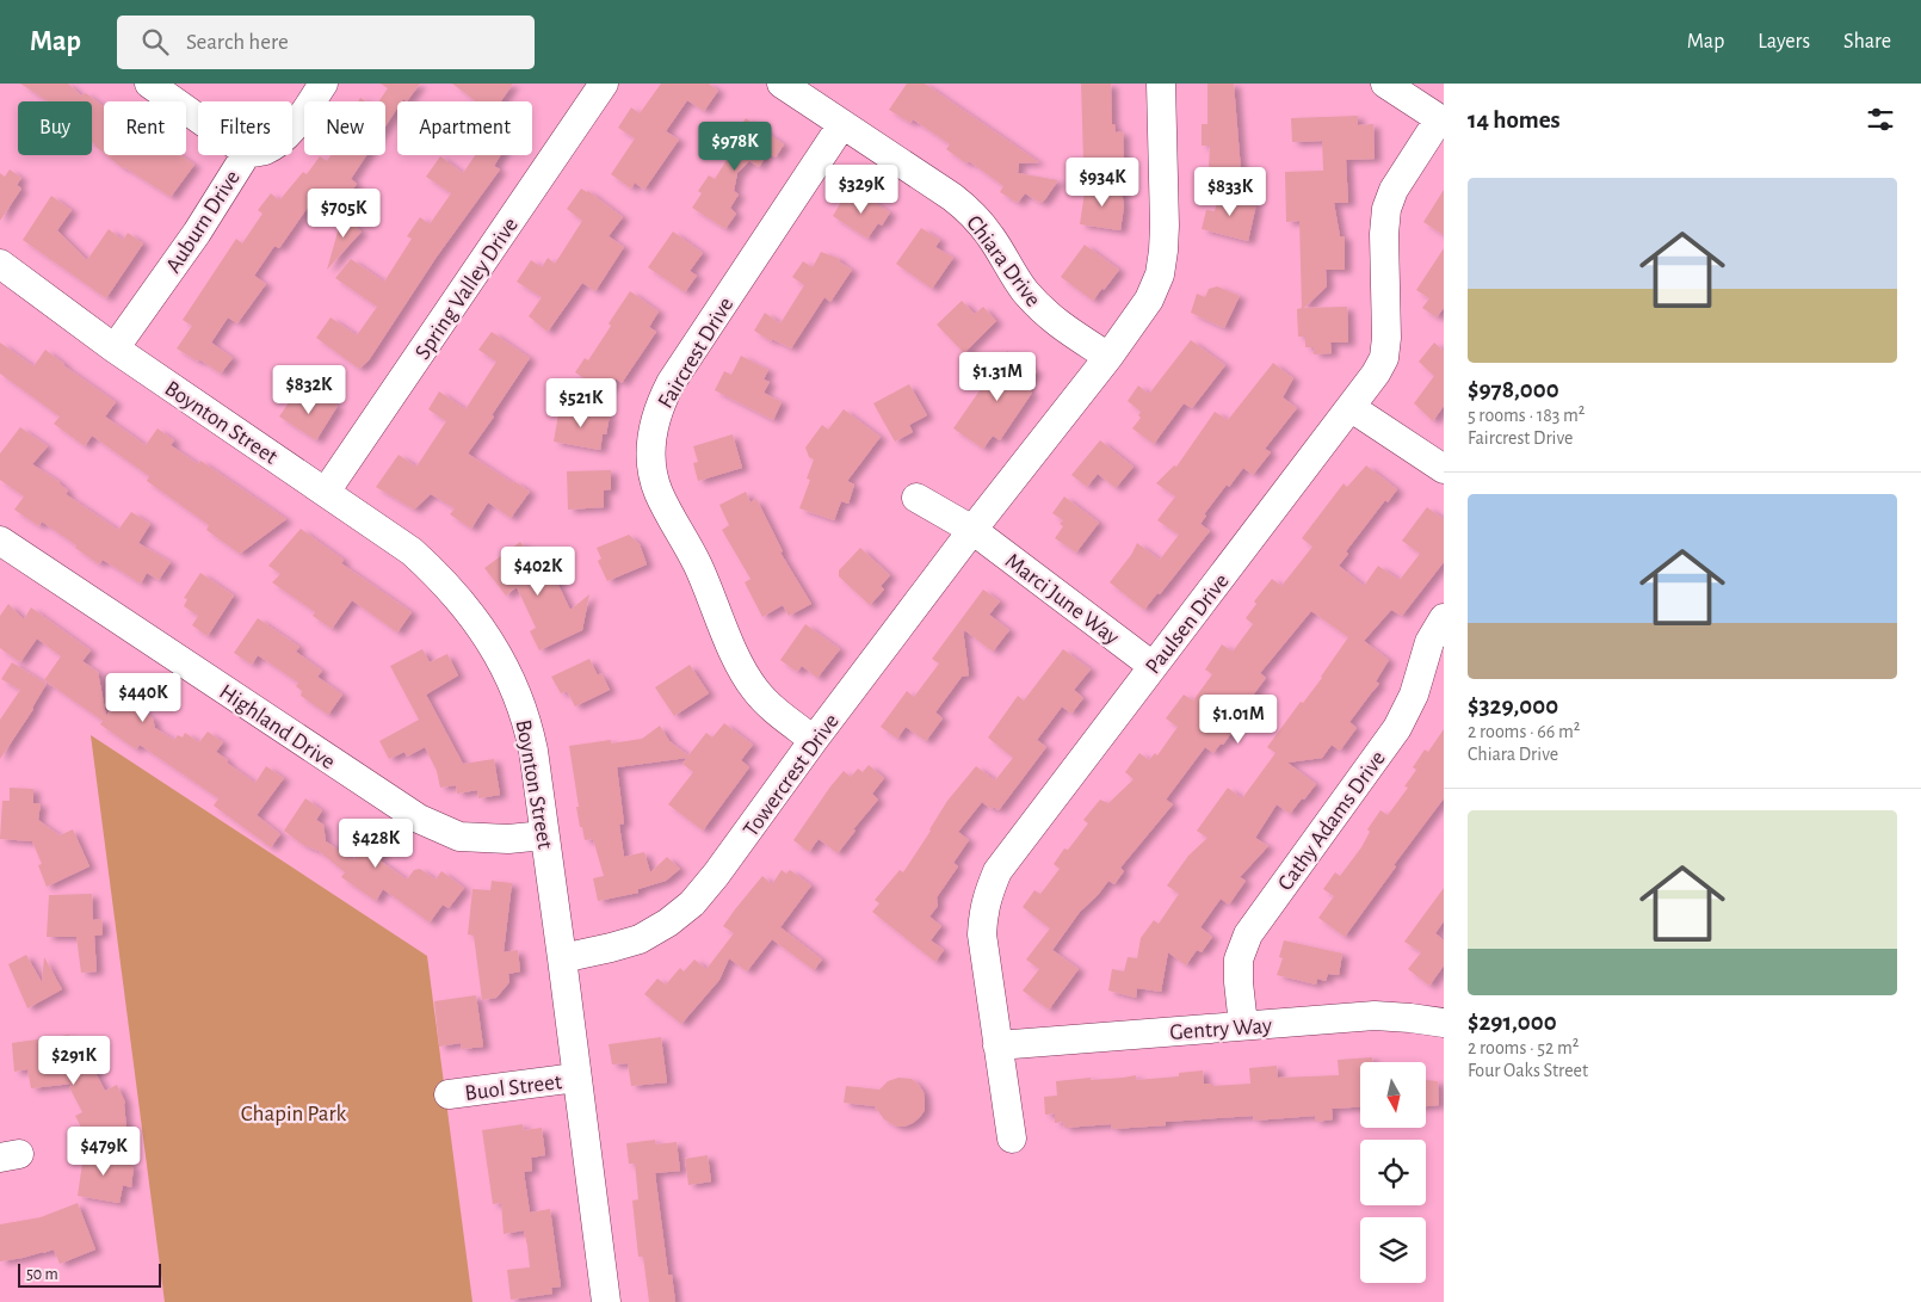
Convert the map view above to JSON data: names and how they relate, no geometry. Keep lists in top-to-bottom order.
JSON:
{
  "streets": {
    "street": [
      "Auburn Drive",
      "Chiara Drive",
      "Spring Valley Drive",
      "Faircrest Drive",
      "Boynton Street",
      "Marci June Way",
      "Paulsen Drive",
      "Highland Drive",
      "Towercrest Drive",
      "Cathy Adams Drive",
      "Gentry Way",
      "Buol Street"
    ]
  },
  "crossings": [
    ["Auburn Drive", "Boynton Street"],
    ["Chiara Drive", "Faircrest Drive"],
    ["Chiara Drive", "Towercrest Drive"],
    ["Spring Valley Drive", "Boynton Street"],
    ["Faircrest Drive", "Towercrest Drive"],
    ["Boynton Street", "Highland Drive"],
    ["Boynton Street", "Towercrest Drive"],
    ["Boynton Street", "Buol Street"],
    ["Marci June Way", "Paulsen Drive"],
    ["Marci June Way", "Towercrest Drive"],
    ["Paulsen Drive", "Gentry Way"],
    ["Cathy Adams Drive", "Gentry Way"]
  ],
  "parks": ["Chapin Park"],
  "scale_bar": "50 m",
  "north": "bottom",
  "page": {
    "header": "Map",
    "search": "Search here",
    "nav": ["Map", "Layers", "Share"],
    "heading": "14 homes",
    "chip": [
      "Buy",
      "Rent",
      "Filters",
      "New",
      "Apartment"
    ],
    "price": [
      "$978K",
      "$934K",
      "$329K",
      "$833K",
      "$705K",
      "$1.31M",
      "$832K",
      "$521K",
      "$402K",
      "$440K",
      "$1.01M",
      "$428K",
      "$291K",
      "$479K"
    ],
    "list": [
      {
        "name": "$978,000",
        "note": "5 rooms · 183 m² · Faircrest Drive"
      },
      {
        "name": "$329,000",
        "note": "2 rooms · 66 m² · Chiara Drive"
      },
      {
        "name": "$291,000",
        "note": "2 rooms · 52 m² · Four Oaks Street"
      }
    ],
    "scale": "50 m"
  }
}
